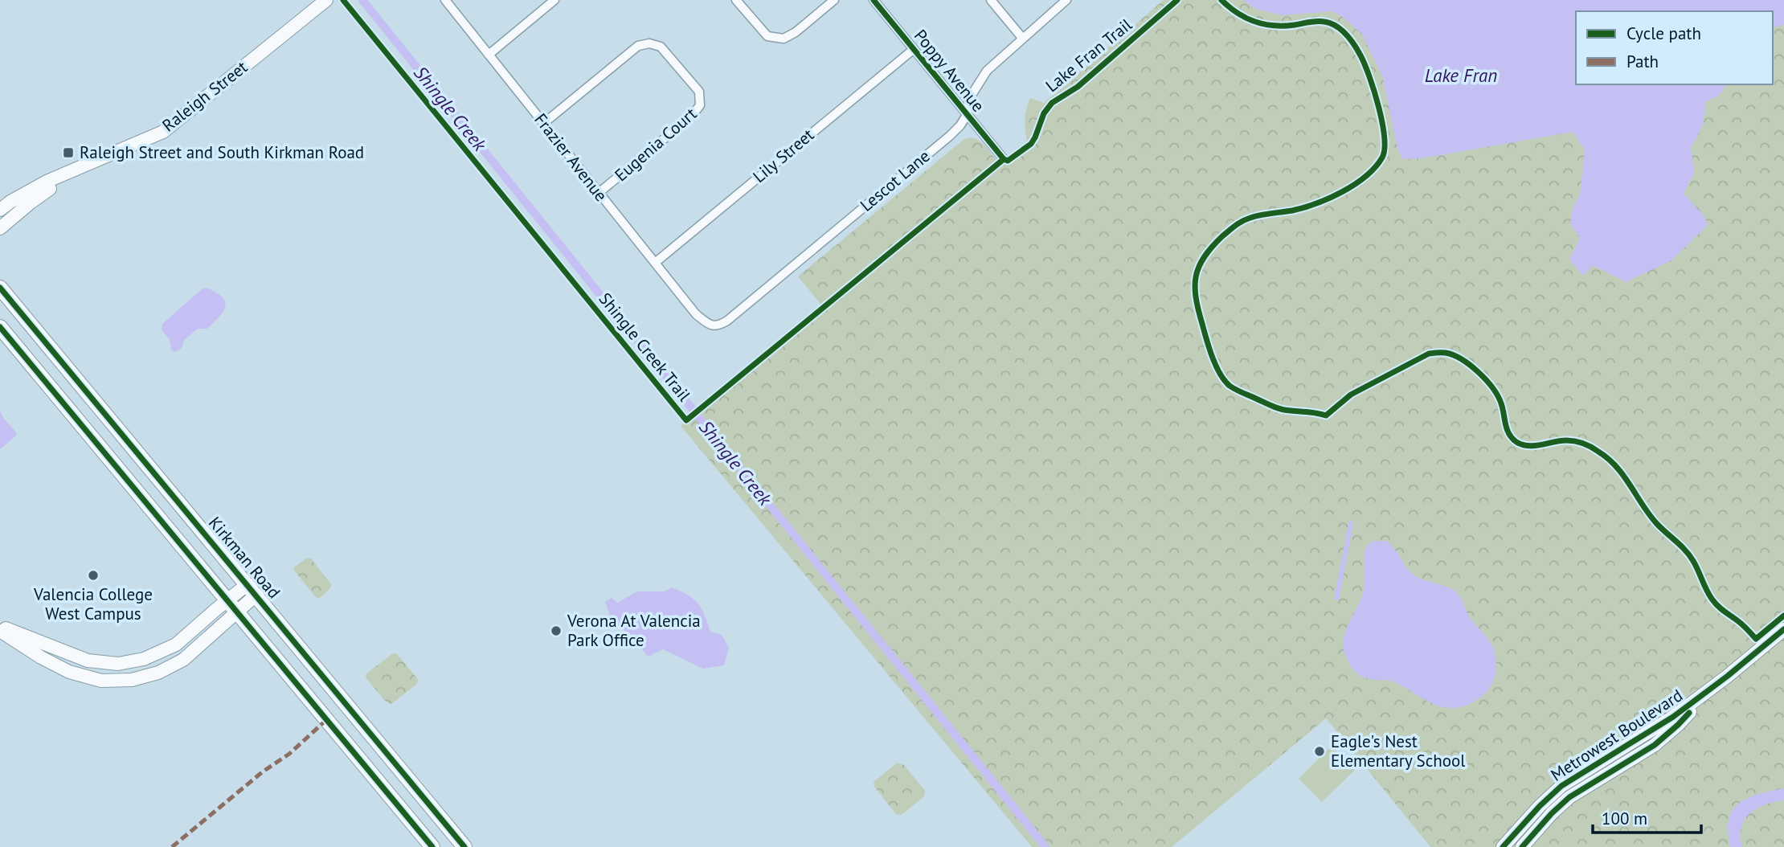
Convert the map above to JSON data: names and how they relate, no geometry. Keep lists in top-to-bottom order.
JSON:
{
  "streets": {
    "main road": ["Kirkman Road"],
    "street": [
      "Poppy Avenue",
      "Raleigh Street",
      "Eugenia Court",
      "Lily Street",
      "Frazier Avenue",
      "Lescot Lane",
      "Metrowest Boulevard"
    ],
    "cycle path": ["Lake Fran Trail"]
  },
  "crossings": [
    ["Poppy Avenue", "Lily Street"],
    ["Poppy Avenue", "Lescot Lane"],
    ["Eugenia Court", "Frazier Avenue"],
    ["Lily Street", "Frazier Avenue"],
    ["Frazier Avenue", "Lescot Lane"]
  ],
  "water": ["Lake Fran", "Shingle Creek"],
  "places": {
    "transit": ["Raleigh Street and South Kirkman Road"],
    "other": ["Valencia College West Campus", "Verona At Valencia Park Office", "Eagle's Nest Elementary School"]
  },
  "legend": ["Cycle path", "Path"],
  "scale_bar": "100 m"
}
